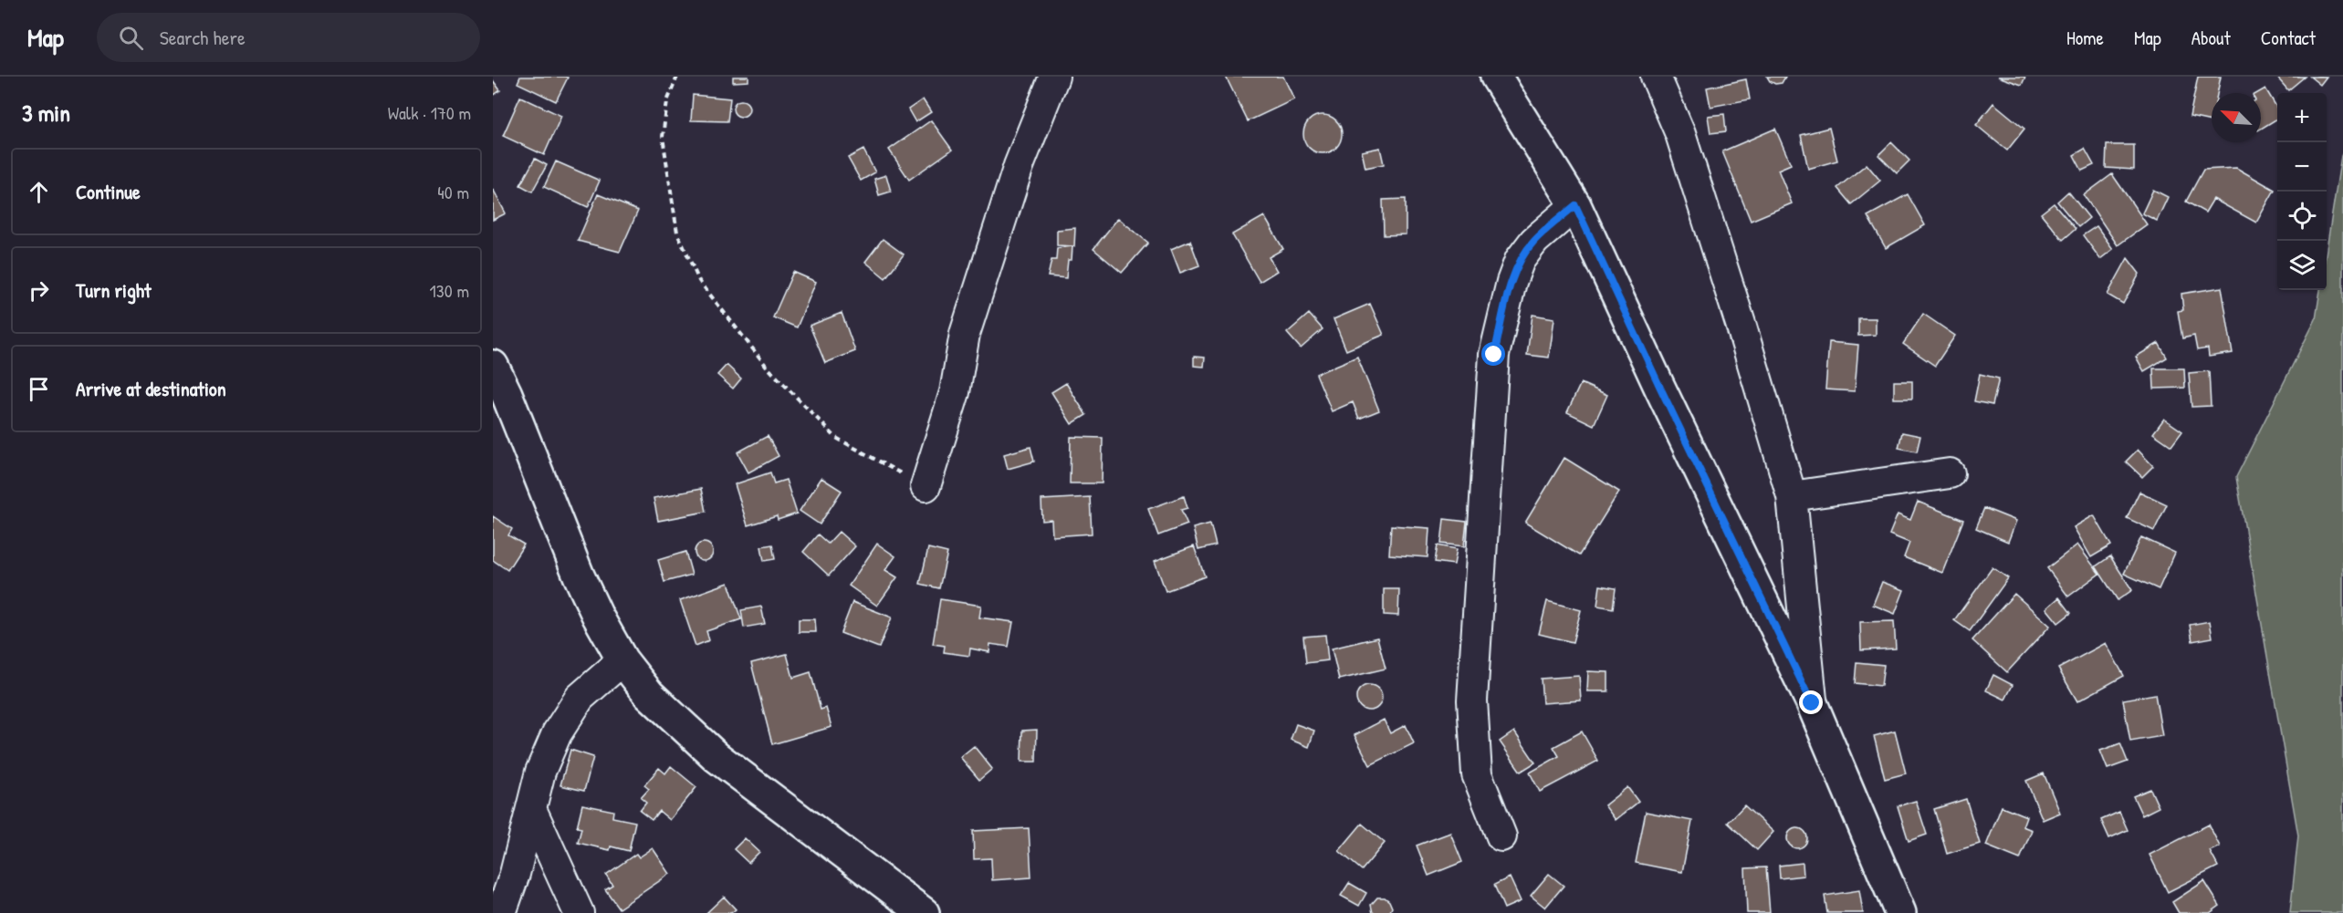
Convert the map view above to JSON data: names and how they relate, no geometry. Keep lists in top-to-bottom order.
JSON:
{
  "north": "top left",
  "page": {
    "header": "Map",
    "search": "Search here",
    "nav": [
      "Home",
      "Map",
      "About",
      "Contact"
    ],
    "heading": ["3 min", "Walk · 170 m"],
    "map_buttons": ["+", "−"],
    "list": [
      ["Continue", "40 m"],
      ["Turn right", "130 m"],
      "Arrive at destination"
    ]
  }
}
